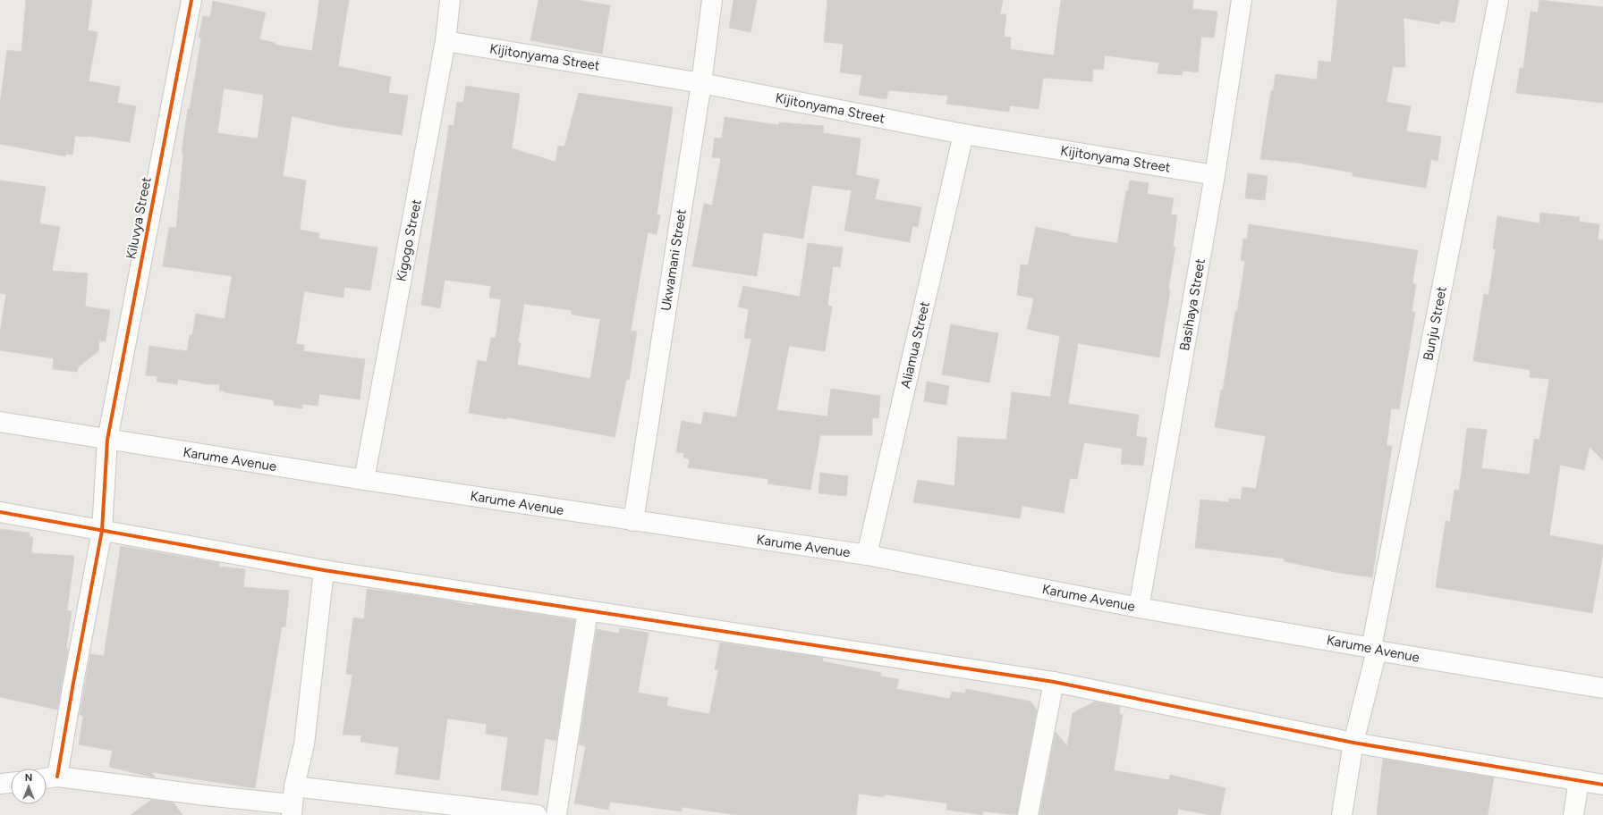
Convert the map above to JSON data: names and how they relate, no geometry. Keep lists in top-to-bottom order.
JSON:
{
  "streets": {
    "street": [
      "Kijitonyama Street",
      "Kiluvya Street",
      "Kigogo Street",
      "Ukwamani Street",
      "Basihaya Street",
      "Bunju Street",
      "Aliamua Street",
      "Karume Avenue"
    ]
  },
  "crossings": [
    ["Kijitonyama Street", "Kigogo Street"],
    ["Kijitonyama Street", "Ukwamani Street"],
    ["Kijitonyama Street", "Basihaya Street"],
    ["Kijitonyama Street", "Aliamua Street"],
    ["Kiluvya Street", "Karume Avenue"],
    ["Kigogo Street", "Karume Avenue"],
    ["Ukwamani Street", "Karume Avenue"],
    ["Basihaya Street", "Karume Avenue"],
    ["Bunju Street", "Karume Avenue"],
    ["Aliamua Street", "Karume Avenue"]
  ],
  "north": "top"
}
